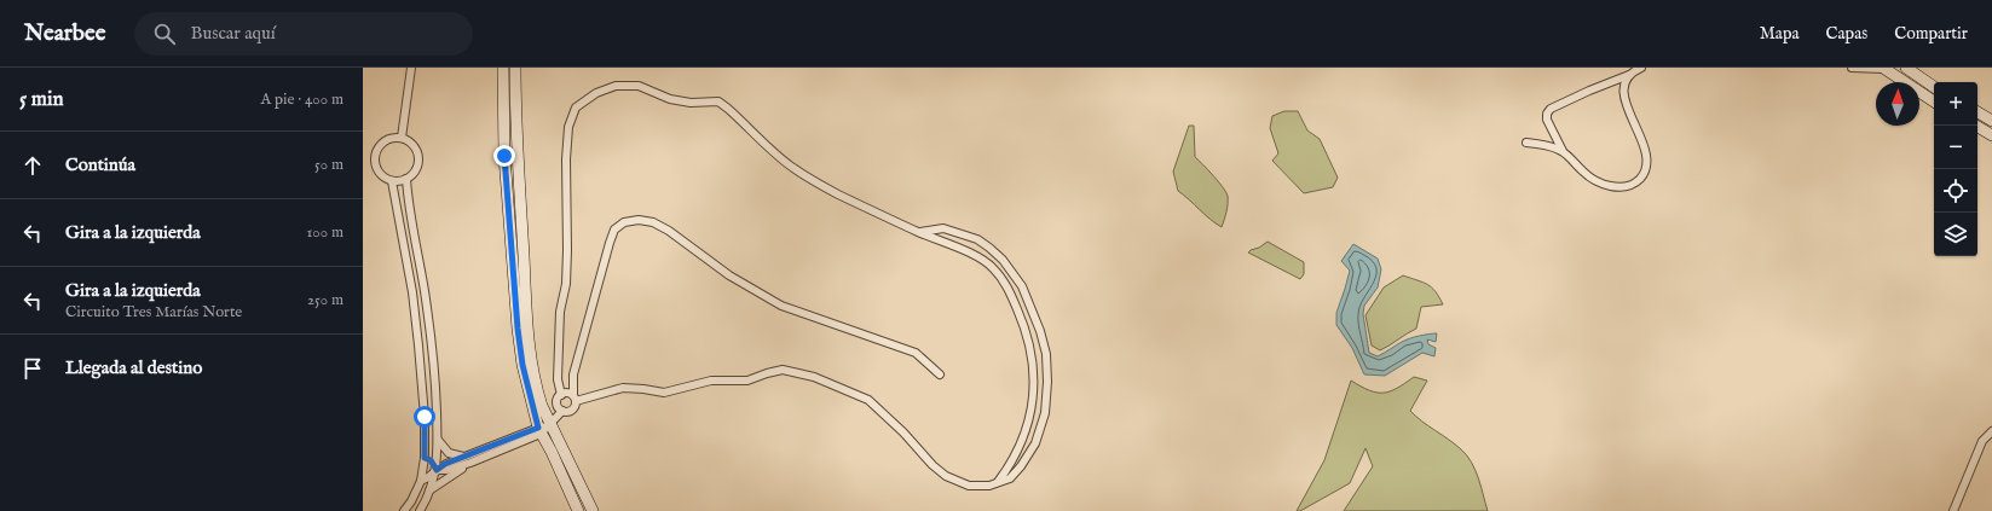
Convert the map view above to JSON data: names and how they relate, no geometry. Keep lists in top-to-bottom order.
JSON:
{
  "north": "top",
  "page": {
    "header": "Nearbee",
    "search": "Buscar aquí",
    "nav": ["Mapa", "Capas", "Compartir"],
    "heading": ["5 min", "A pie · 400 m"],
    "map_buttons": ["+", "−"],
    "list": [
      ["Continúa", "50 m"],
      ["Gira a la izquierda", "100 m"],
      ["Gira a la izquierda", "Circuito Tres Marías Norte", "250 m"],
      "Llegada al destino"
    ]
  }
}
